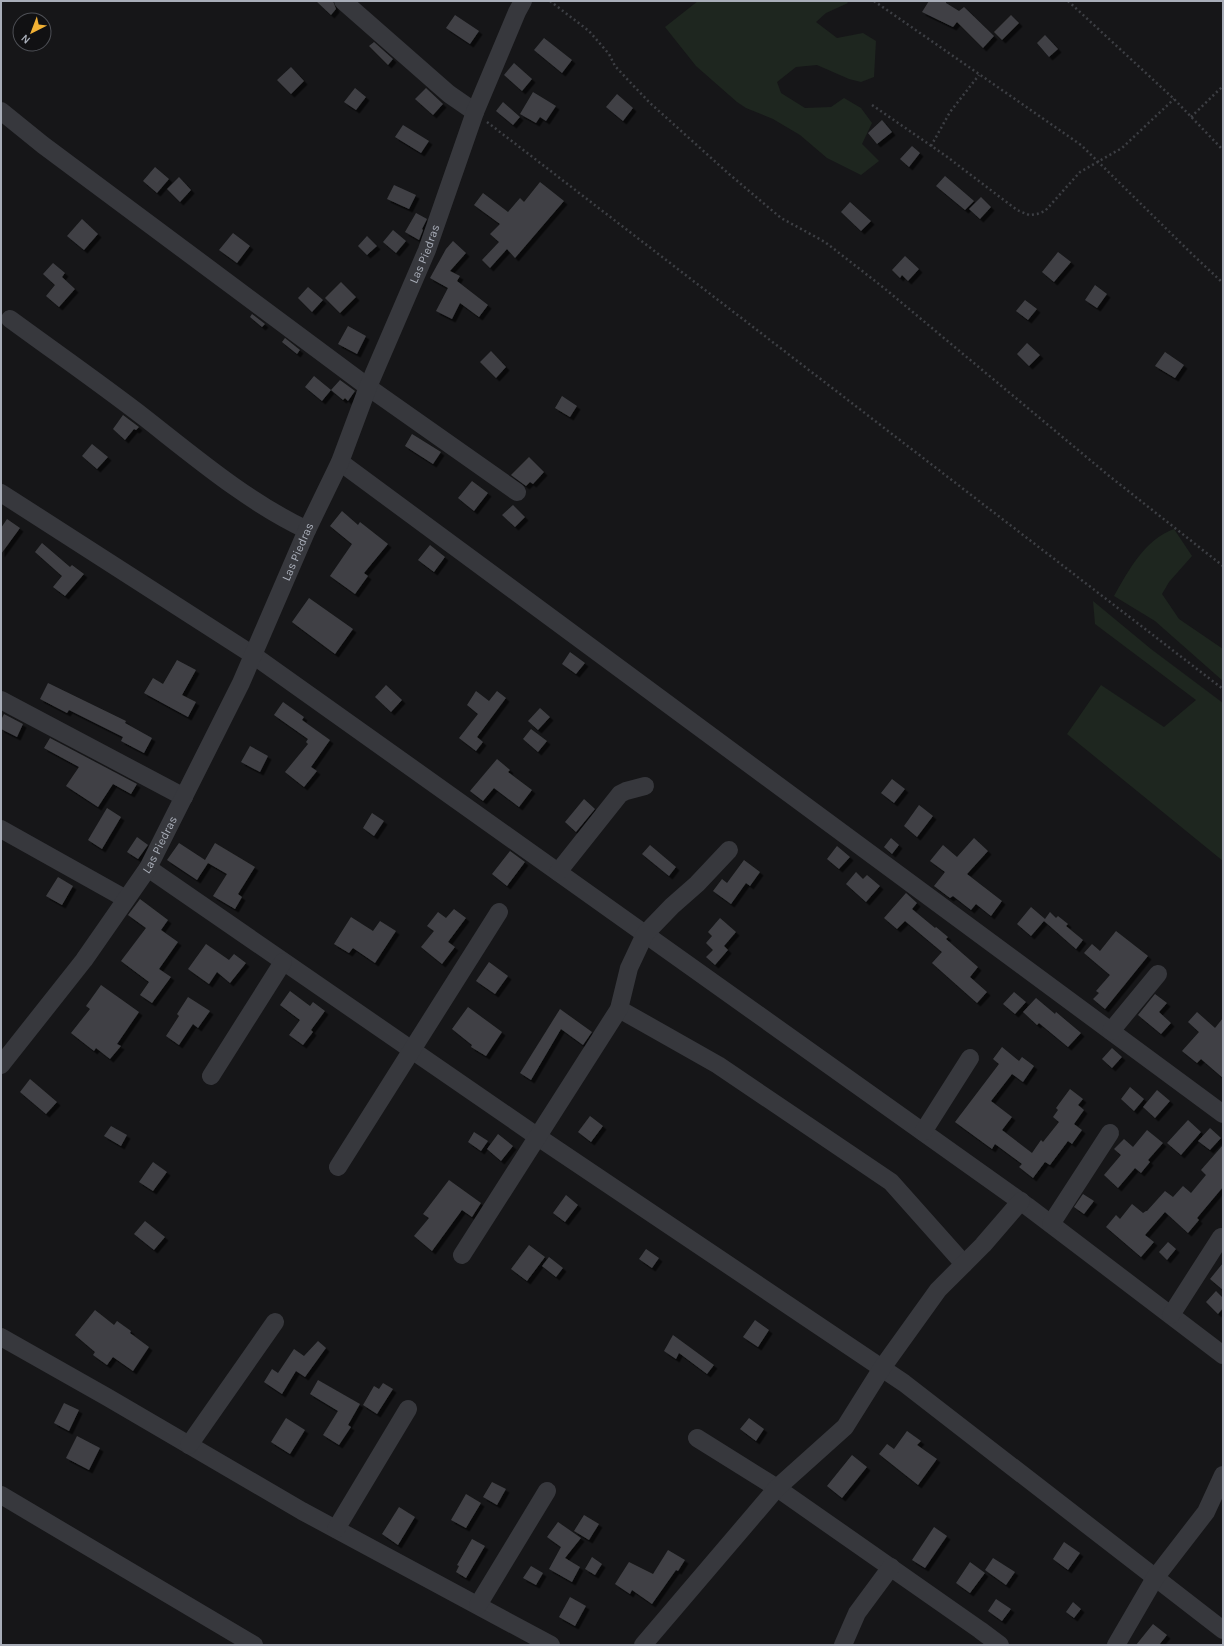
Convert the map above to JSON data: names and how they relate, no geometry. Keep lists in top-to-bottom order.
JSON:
{
  "streets": {
    "street": ["Las Piedras"]
  },
  "north": "bottom left"
}
